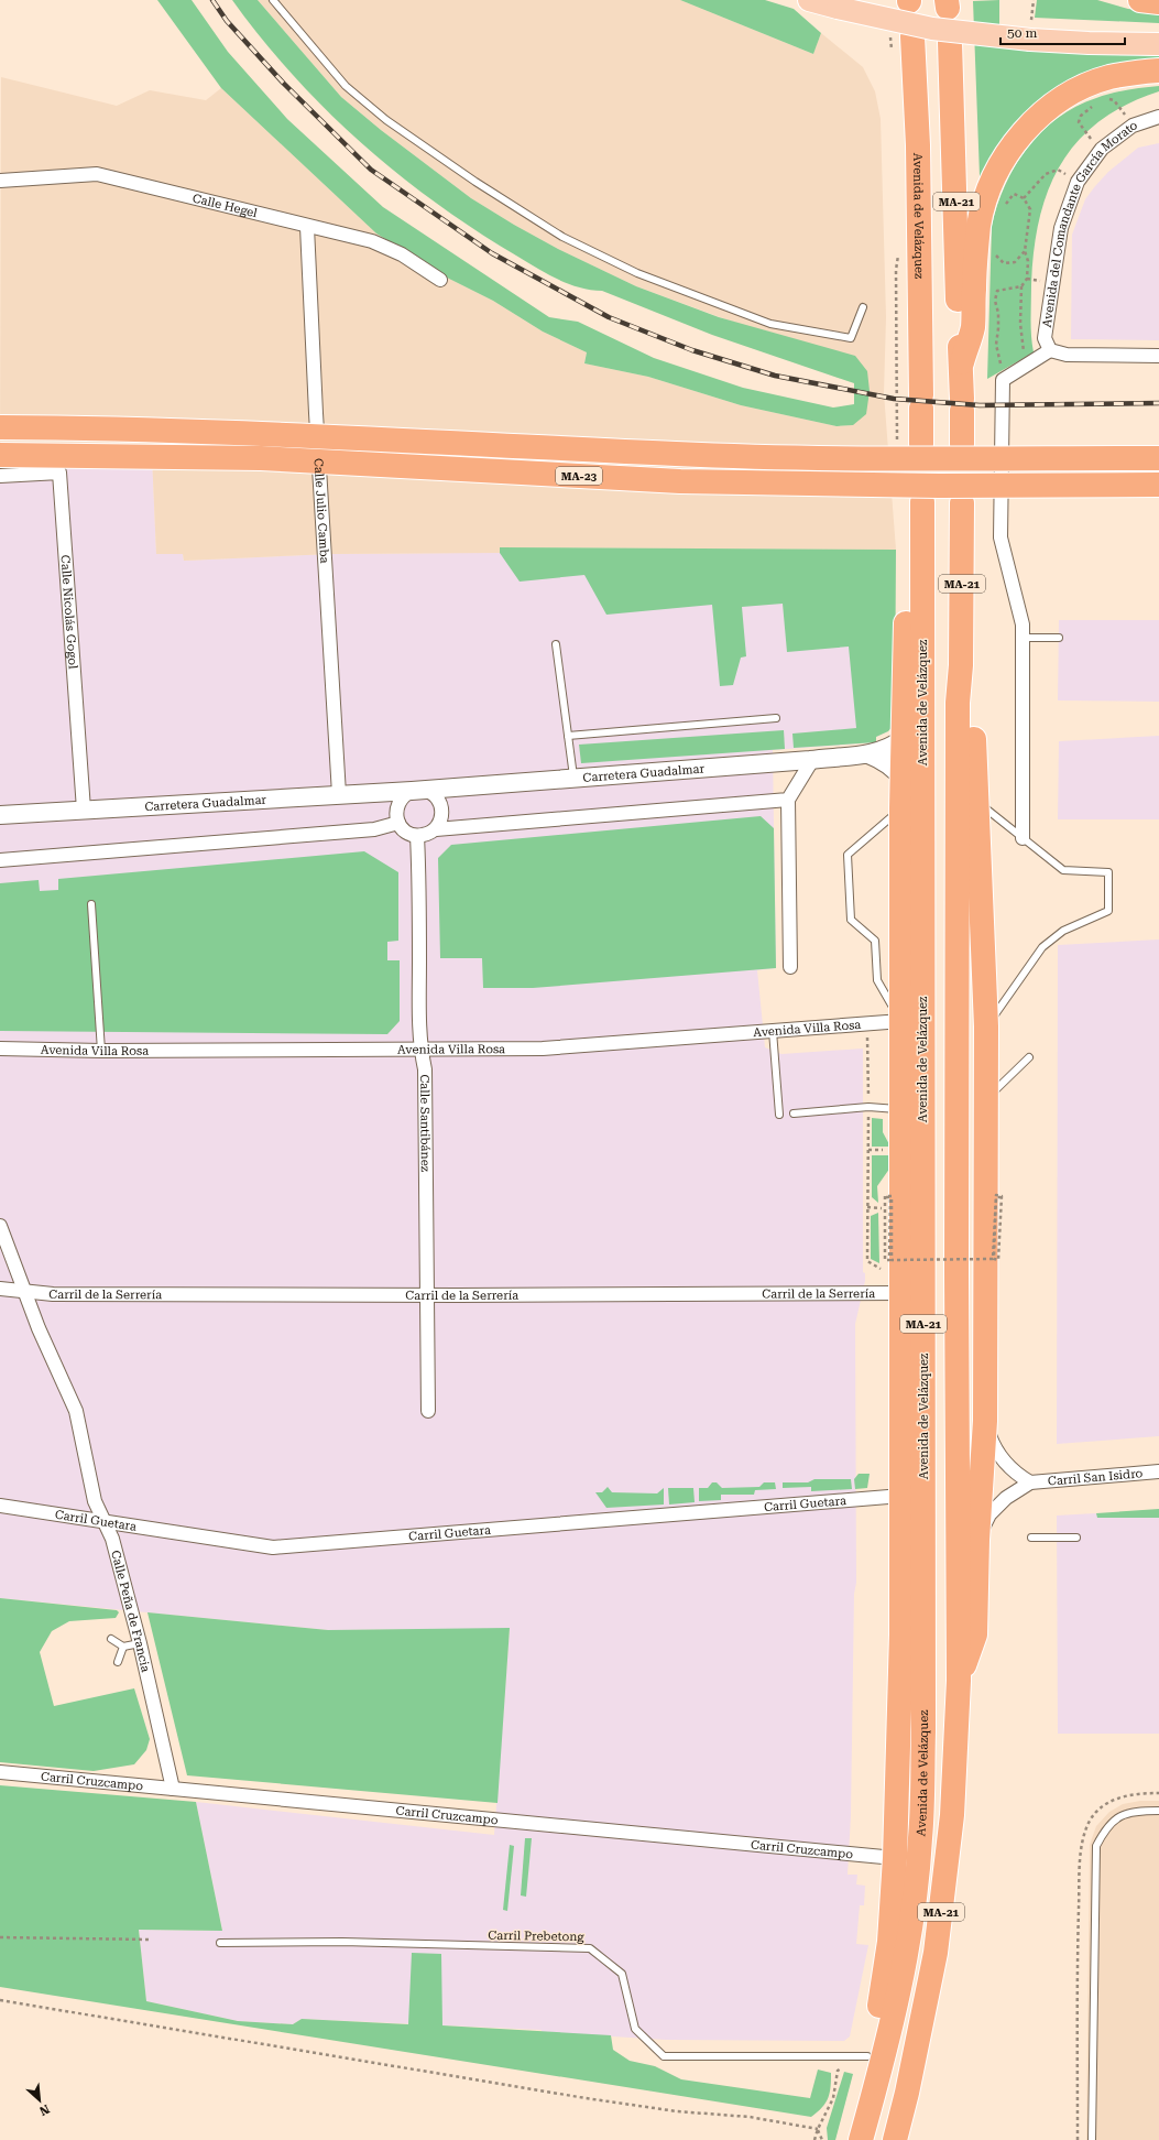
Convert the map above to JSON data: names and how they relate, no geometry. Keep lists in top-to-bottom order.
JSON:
{
  "streets": {
    "highway": ["MA-21", "Avenida de Velázquez", "MA-23"],
    "street": [
      "Calle Hegel",
      "Avenida del Comandante García Morato",
      "Calle Julio Camba",
      "Calle Nicolás Gogol",
      "Carretera Guadalmar",
      "Avenida Villa Rosa",
      "Calle Santibánez",
      "Carril de la Serrería",
      "Carril San Isidro",
      "Carril Guetara",
      "Calle Peña de Francia",
      "Carril Cruzcampo"
    ],
    "lane": ["Carril Prebetong"]
  },
  "crossings": [
    ["Calle Hegel", "Calle Julio Camba"],
    ["Avenida de Velázquez", "Carretera Guadalmar"],
    ["Calle Julio Camba", "Carretera Guadalmar"],
    ["Calle Nicolás Gogol", "Carretera Guadalmar"],
    ["Carretera Guadalmar", "Calle Santibánez"],
    ["Avenida Villa Rosa", "Calle Santibánez"],
    ["Calle Santibánez", "Carril de la Serrería"],
    ["Carril de la Serrería", "Calle Peña de Francia"],
    ["Carril Guetara", "Calle Peña de Francia"],
    ["Calle Peña de Francia", "Carril Cruzcampo"]
  ],
  "scale_bar": "50 m",
  "north": "bottom right"
}
